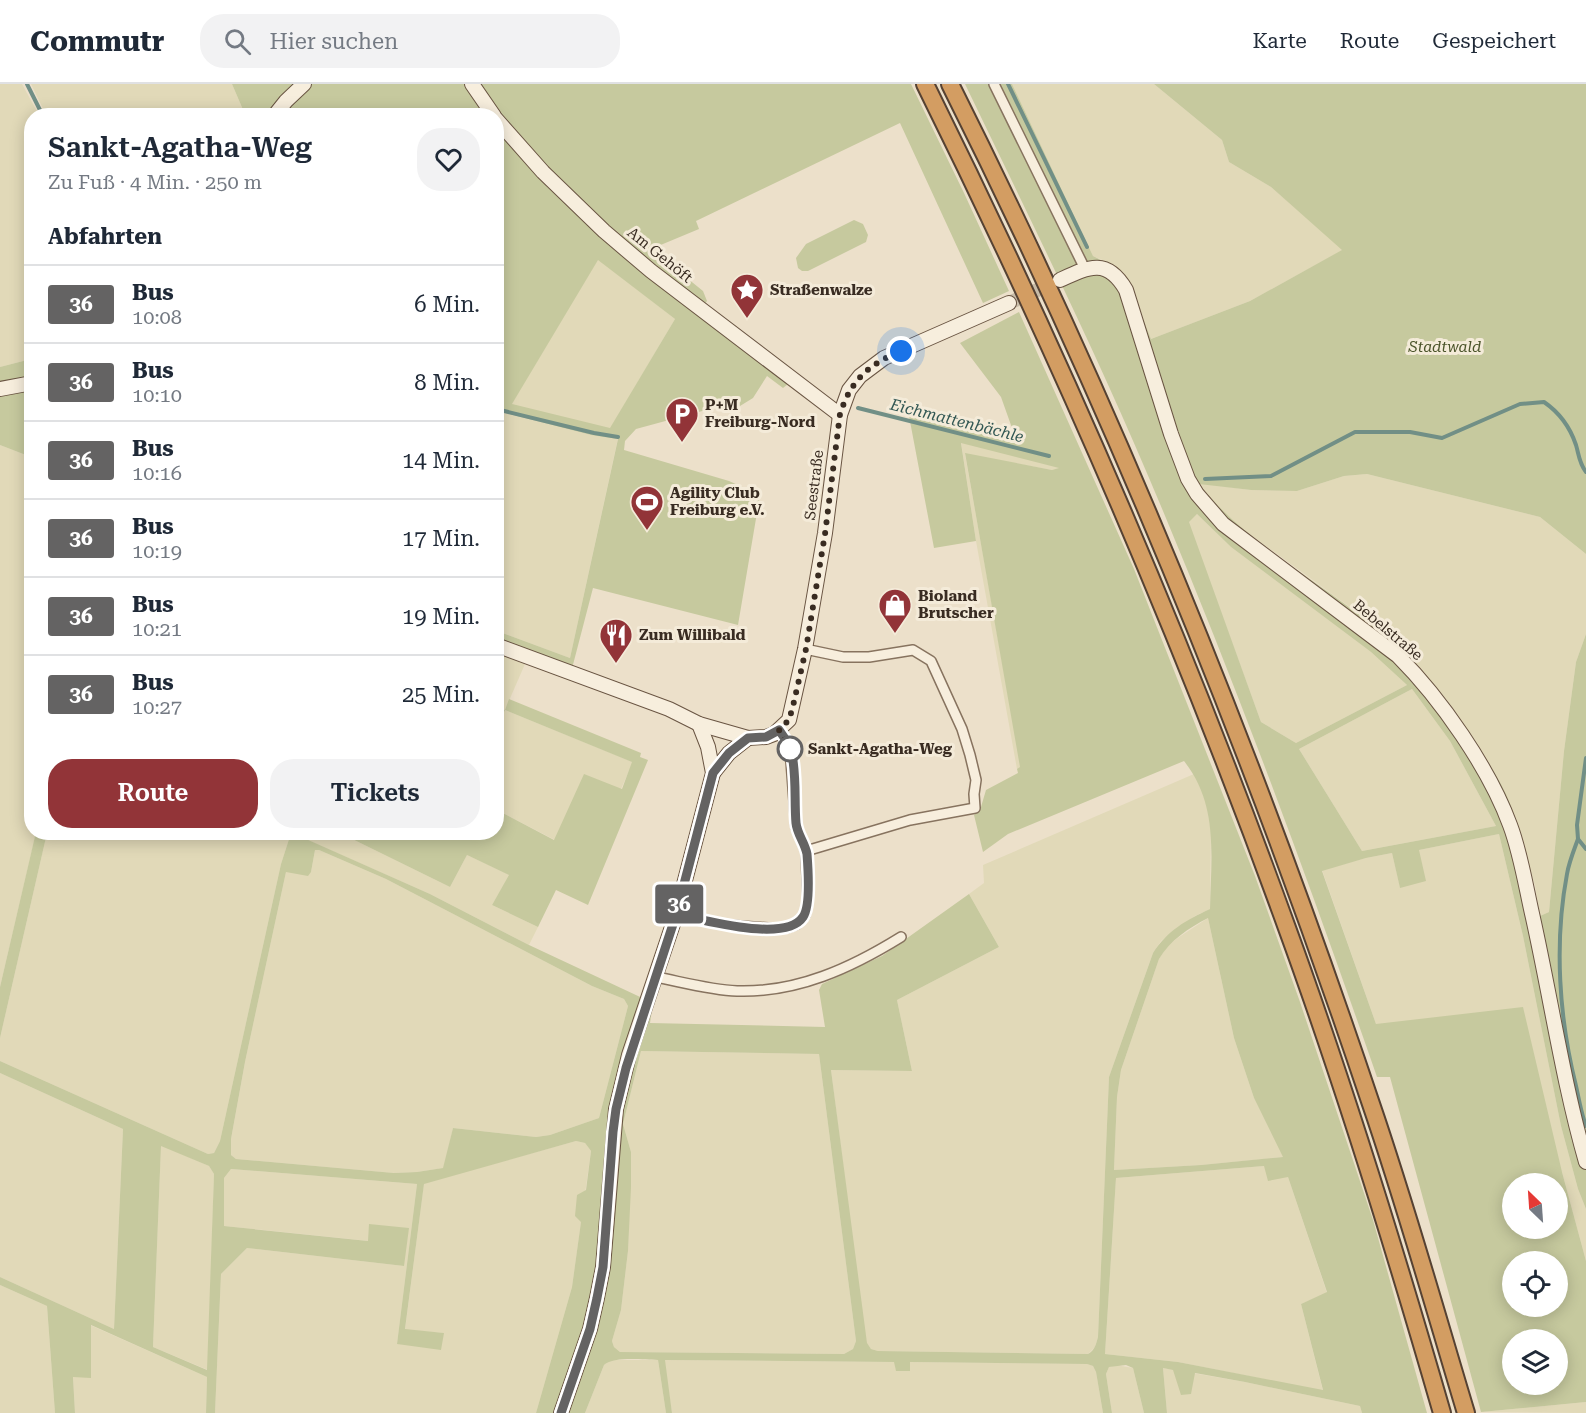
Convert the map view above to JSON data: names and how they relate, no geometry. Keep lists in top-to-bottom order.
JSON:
{
  "streets": {
    "street": ["Am Gehöft", "Seestraße", "Bebelstraße"]
  },
  "crossings": [
    ["Am Gehöft", "Seestraße"]
  ],
  "water": ["Eichmattenbächle"],
  "parks": ["Stadtwald"],
  "places": {
    "place": ["Straßenwalze"],
    "parking": ["P+M Freiburg-Nord"],
    "sports": ["Agility Club Freiburg e.V."],
    "shop": ["Bioland Brutscher"],
    "restaurant": ["Zum Willibald"],
    "other": ["Sankt-Agatha-Weg"]
  },
  "lines": ["bus line 36"],
  "north": "top left",
  "page": {
    "header": "Commutr",
    "search": "Hier suchen",
    "nav": ["Karte", "Route", "Gespeichert"],
    "on_map": "36",
    "heading": [
      ["Sankt-Agatha-Weg", "Zu Fuß · 4 Min. · 250 m"],
      "Abfahrten"
    ],
    "list": [
      {
        "mark": "36",
        "name": "Bus",
        "note": "10:08",
        "value": "6 Min."
      },
      {
        "mark": "36",
        "name": "Bus",
        "note": "10:10",
        "value": "8 Min."
      },
      {
        "mark": "36",
        "name": "Bus",
        "note": "10:16",
        "value": "14 Min."
      },
      {
        "mark": "36",
        "name": "Bus",
        "note": "10:19",
        "value": "17 Min."
      },
      {
        "mark": "36",
        "name": "Bus",
        "note": "10:21",
        "value": "19 Min."
      },
      {
        "mark": "36",
        "name": "Bus",
        "note": "10:27",
        "value": "25 Min."
      }
    ],
    "buttons": ["Route", "Tickets"]
  }
}
